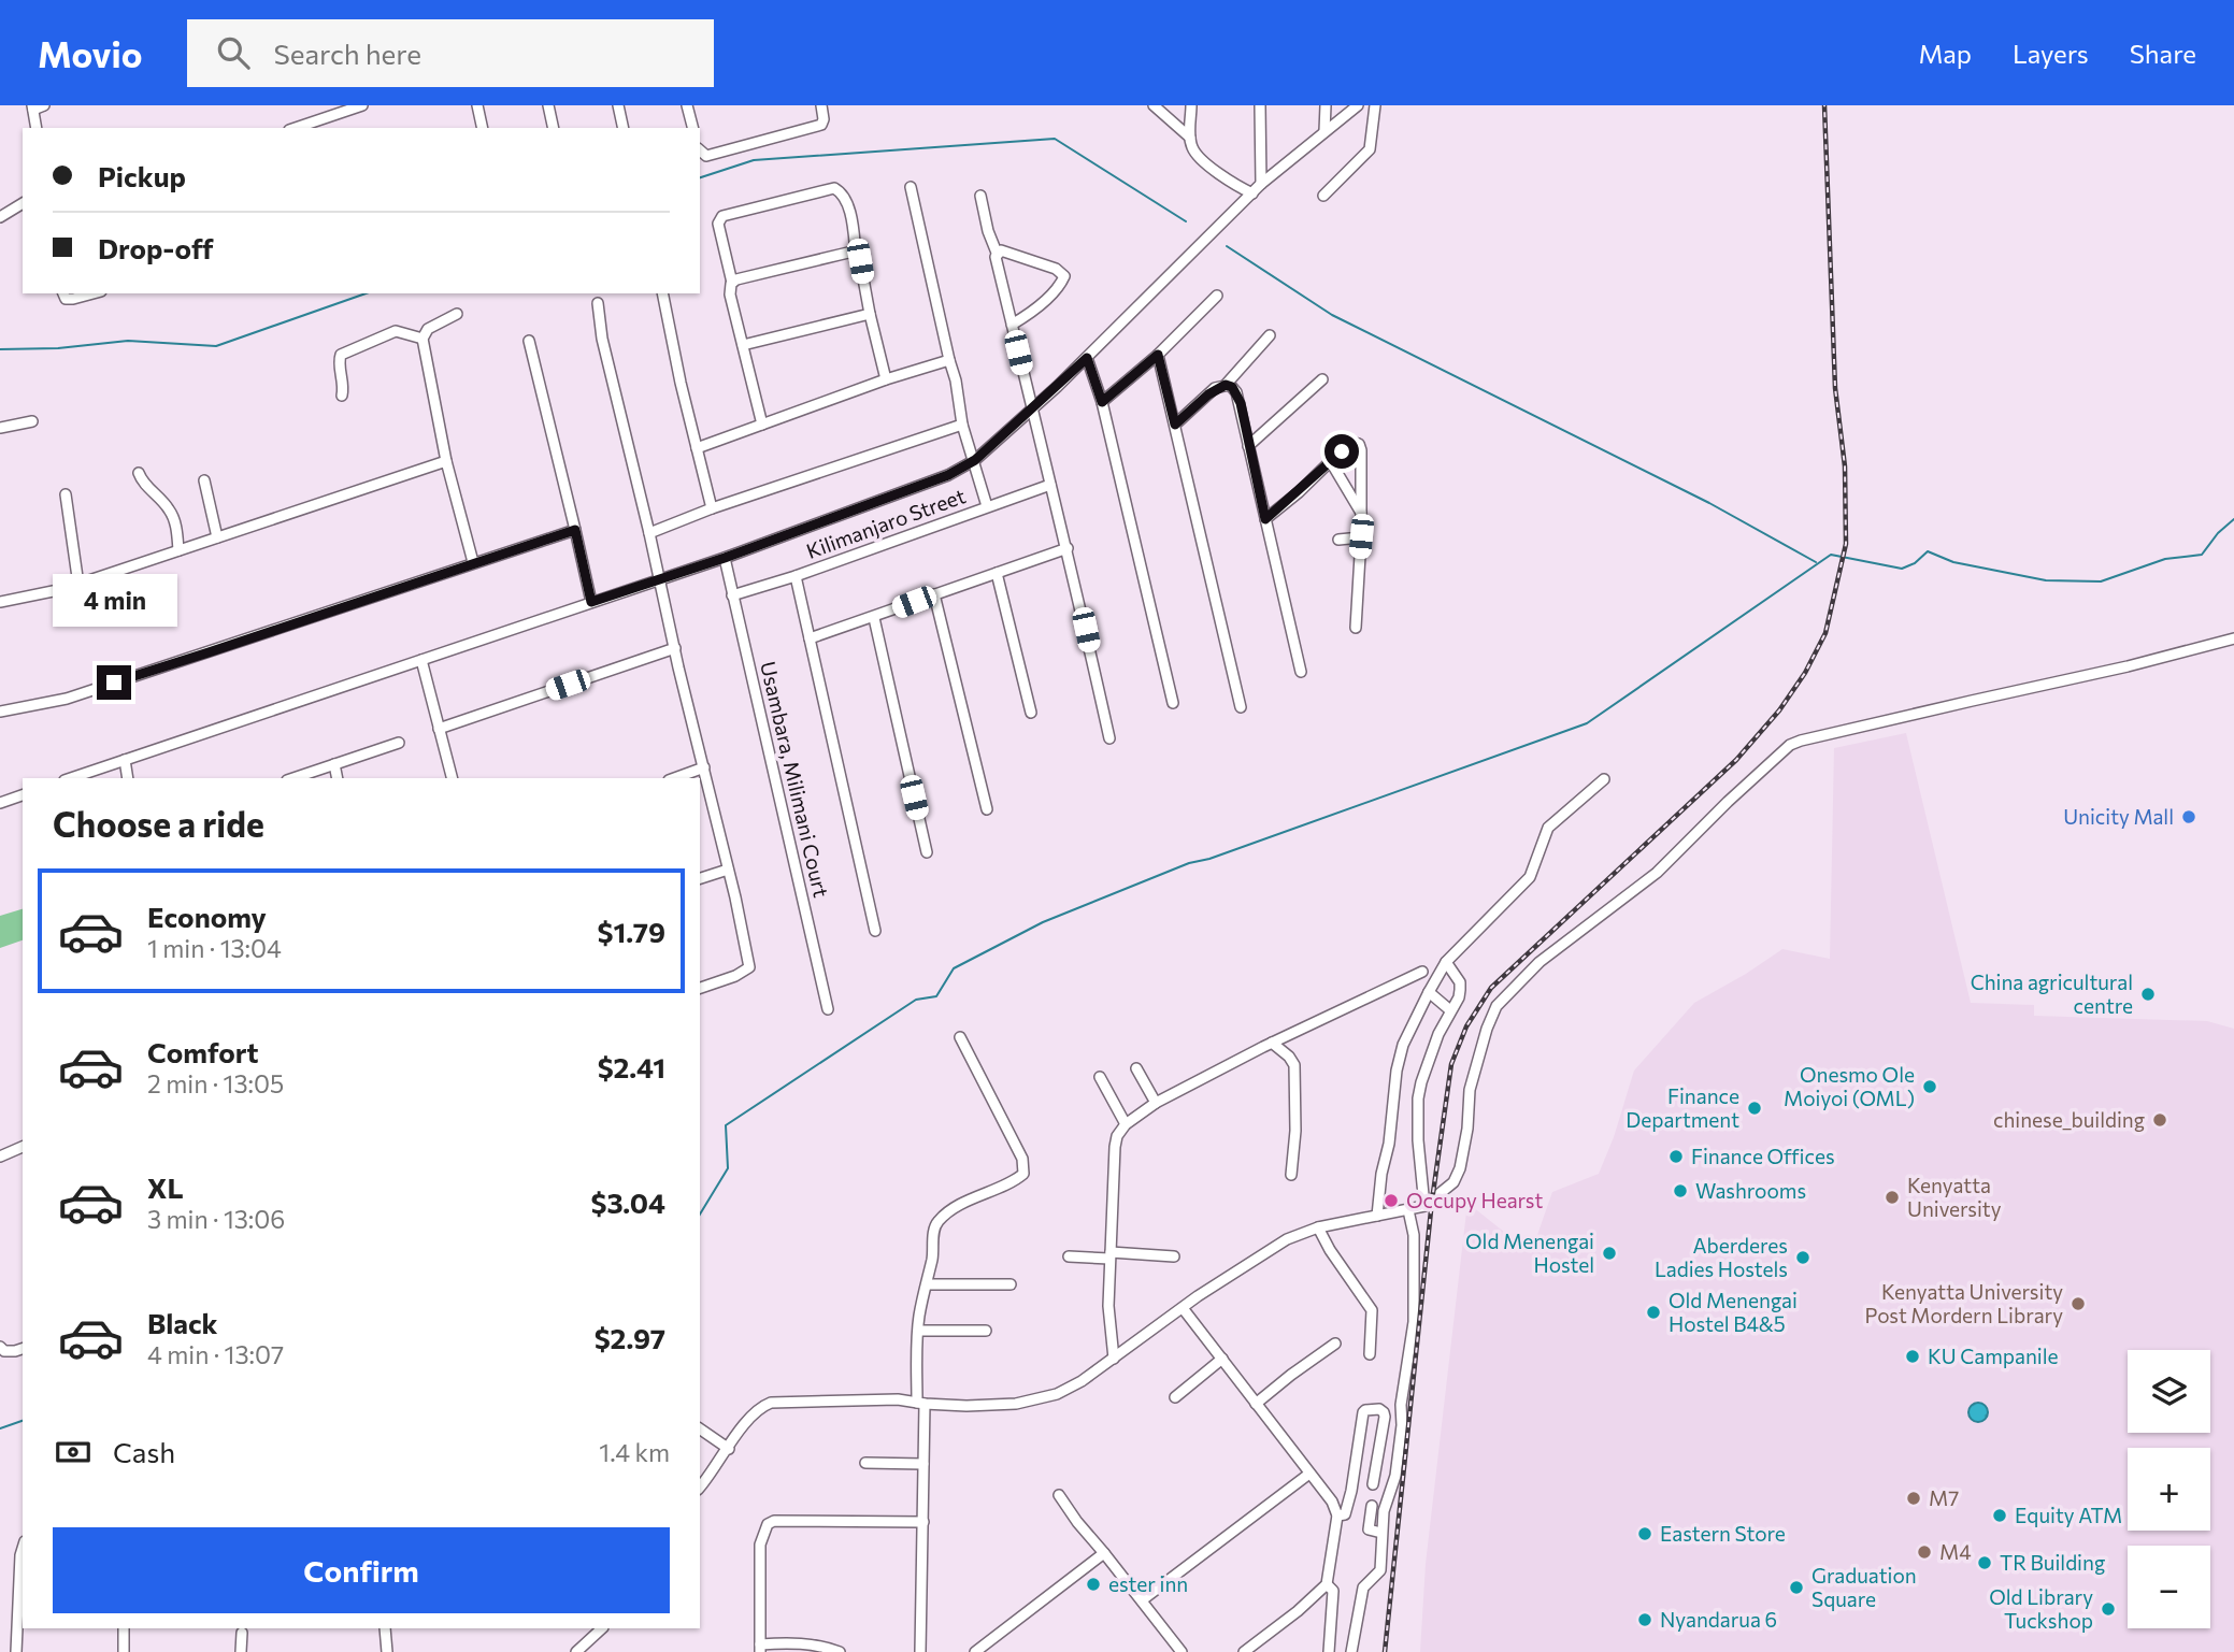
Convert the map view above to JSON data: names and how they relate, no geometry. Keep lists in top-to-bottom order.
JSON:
{
  "streets": {
    "street": ["Kilimanjaro Street", "Usambara, Milimani Court"]
  },
  "crossings": [
    ["Kilimanjaro Street", "Usambara, Milimani Court"]
  ],
  "places": [
    "Unicity Mall",
    "China agricultural centre",
    "Onesmo Ole Moiyoi (OML)",
    "Finance Department",
    "chinese_building",
    "Finance Offices",
    "Washrooms",
    "Kenyatta University",
    "Occupy Hearst",
    "Old Menengai Hostel",
    "Aberderes Ladies Hostels",
    "Kenyatta University Post Mordern Library",
    "Old Menengai Hostel B4&5",
    "KU Campanile",
    "M7",
    "Equity ATM",
    "Eastern Store",
    "M4",
    "TR Building",
    "ester inn",
    "Graduation Square",
    "Old Library Tuckshop",
    "Nyandarua 6"
  ],
  "page": {
    "header": "Movio",
    "search": "Search here",
    "nav": ["Map", "Layers", "Share"],
    "banner": ["Pickup", "Drop-off"],
    "bubble": "4 min",
    "heading": "Choose a ride",
    "list": [
      {
        "name": "Economy",
        "note": "1 min · 13:04",
        "value": "$1.79"
      },
      {
        "name": "Comfort",
        "note": "2 min · 13:05",
        "value": "$2.41"
      },
      {
        "name": "XL",
        "note": "3 min · 13:06",
        "value": "$3.04"
      },
      {
        "name": "Black",
        "note": "4 min · 13:07",
        "value": "$2.97"
      }
    ],
    "map_buttons": ["+", "−"],
    "pay": ["Cash", "1.4 km"],
    "buttons": "Confirm"
  }
}
